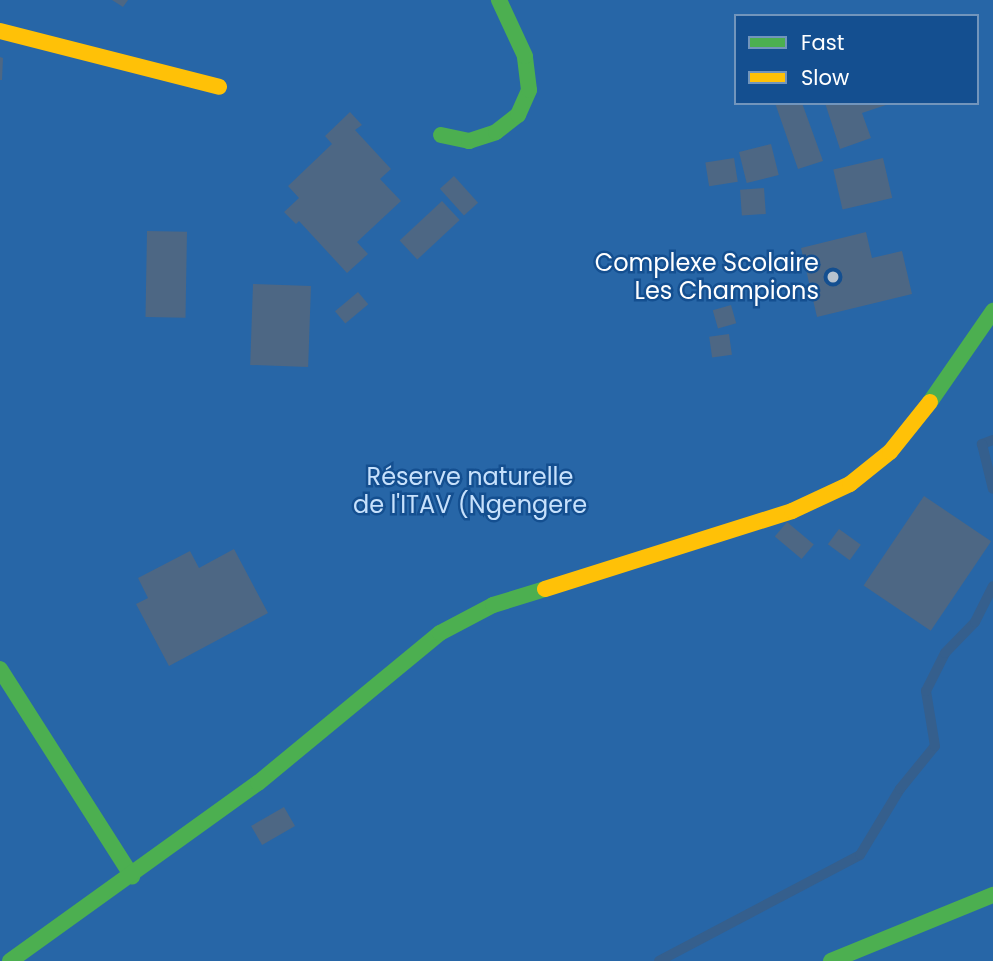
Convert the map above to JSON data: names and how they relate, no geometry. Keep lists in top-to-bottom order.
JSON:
{
  "parks": ["Réserve naturelle de l'ITAV (Ngengere"],
  "places": ["Complexe Scolaire Les Champions"],
  "legend": ["Fast", "Slow"]
}
